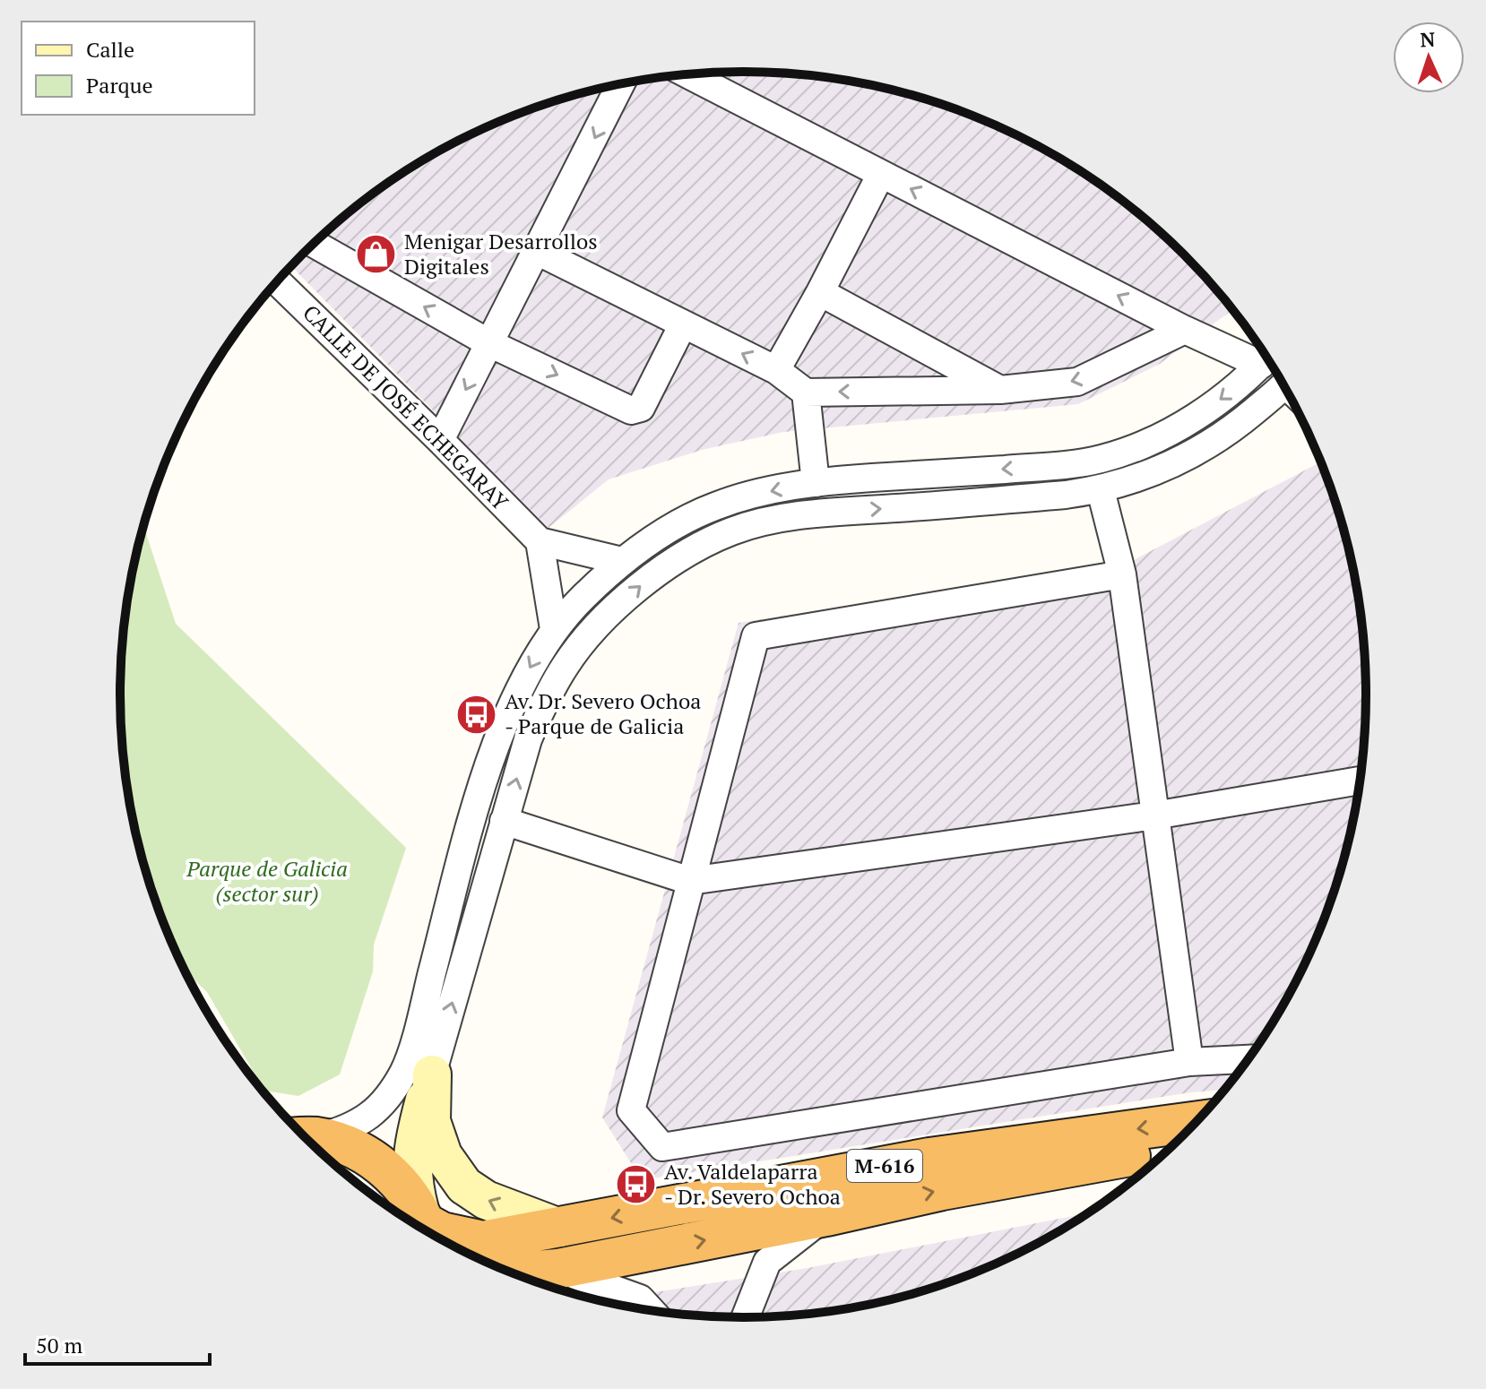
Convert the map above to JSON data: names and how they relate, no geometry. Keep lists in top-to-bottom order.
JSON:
{
  "streets": {
    "highway": ["M-616"],
    "street": ["CALLE DE JOSÉ ECHEGARAY"]
  },
  "parks": ["Parque de Galicia (sector sur)"],
  "places": {
    "shop": ["Menigar Desarrollos Digitales"],
    "bus stop": ["Av. Dr. Severo Ochoa - Parque de Galicia", "Av. Valdelaparra - Dr. Severo Ochoa"]
  },
  "legend": ["Calle", "Parque"],
  "scale_bar": "50 m",
  "north": "top"
}
